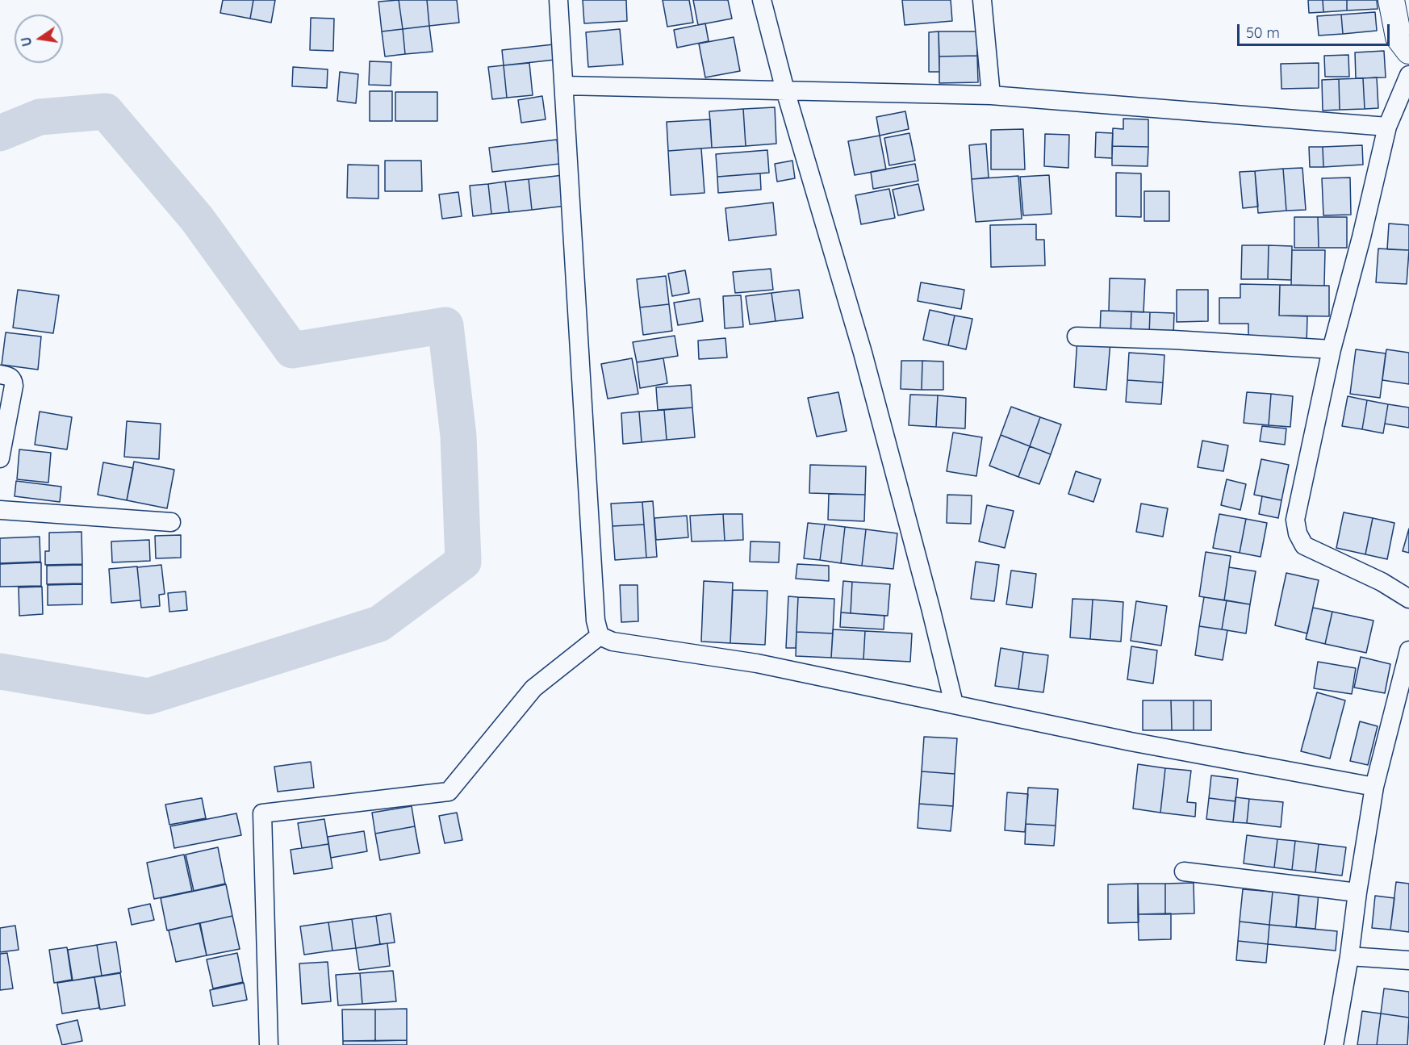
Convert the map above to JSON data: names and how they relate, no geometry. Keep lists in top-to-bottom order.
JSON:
{
  "scale_bar": "50 m",
  "north": "left"
}
